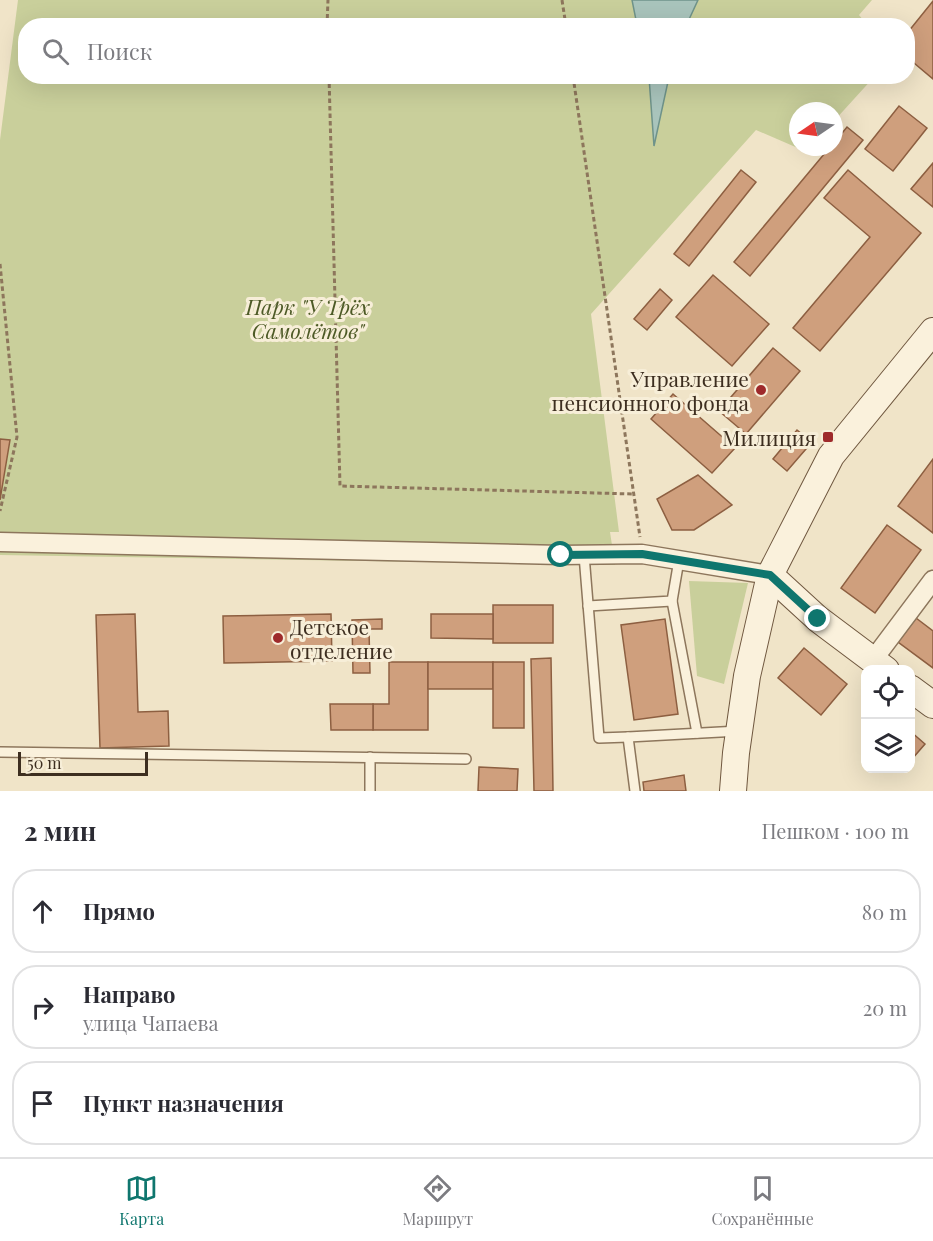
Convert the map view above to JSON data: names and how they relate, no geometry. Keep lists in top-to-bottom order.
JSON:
{
  "parks": ["Парк \"У Трёх Самолётов\""],
  "places": {
    "other": ["Управление пенсионного фонда", "Детское отделение"],
    "transit": ["Милиция"]
  },
  "scale_bar": "50 m",
  "north": "left",
  "page": {
    "search": "Поиск",
    "scale": "50 m",
    "heading": ["2 мин", "Пешком · 100 m"],
    "list": [
      ["Прямо", "80 m"],
      ["Направо", "улица Чапаева", "20 m"],
      "Пункт назначения"
    ],
    "nav": ["Карта", "Маршрут", "Сохранённые"]
  }
}
